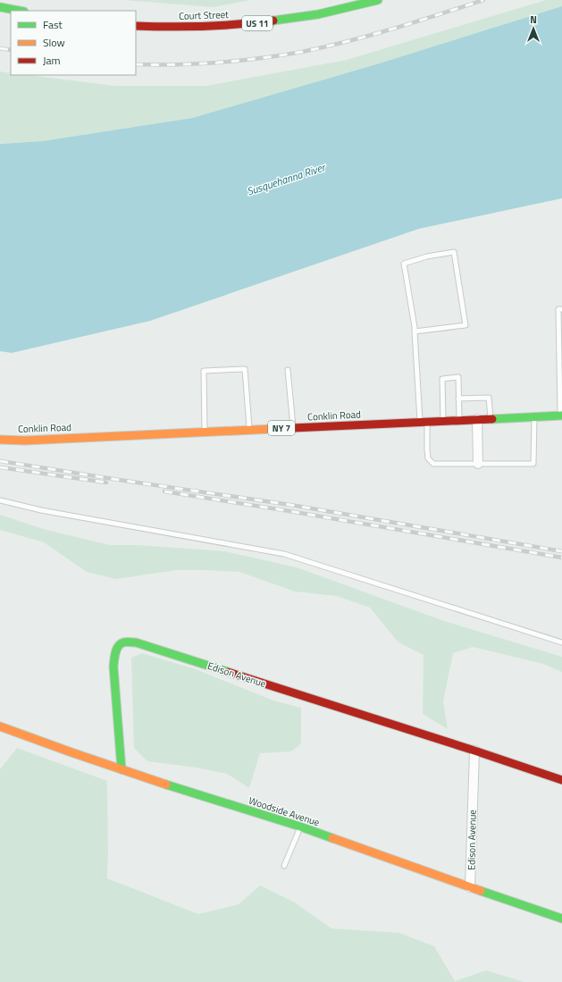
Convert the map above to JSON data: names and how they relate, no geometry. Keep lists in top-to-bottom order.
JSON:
{
  "streets": {
    "street": [
      "Court Street",
      "US 11",
      "Conklin Road",
      "NY 7",
      "Edison Avenue",
      "Woodside Avenue"
    ]
  },
  "crossings": [
    ["Edison Avenue", "Woodside Avenue"]
  ],
  "water": ["Susquehanna River"],
  "legend": ["Fast", "Slow", "Jam"],
  "north": "top"
}
